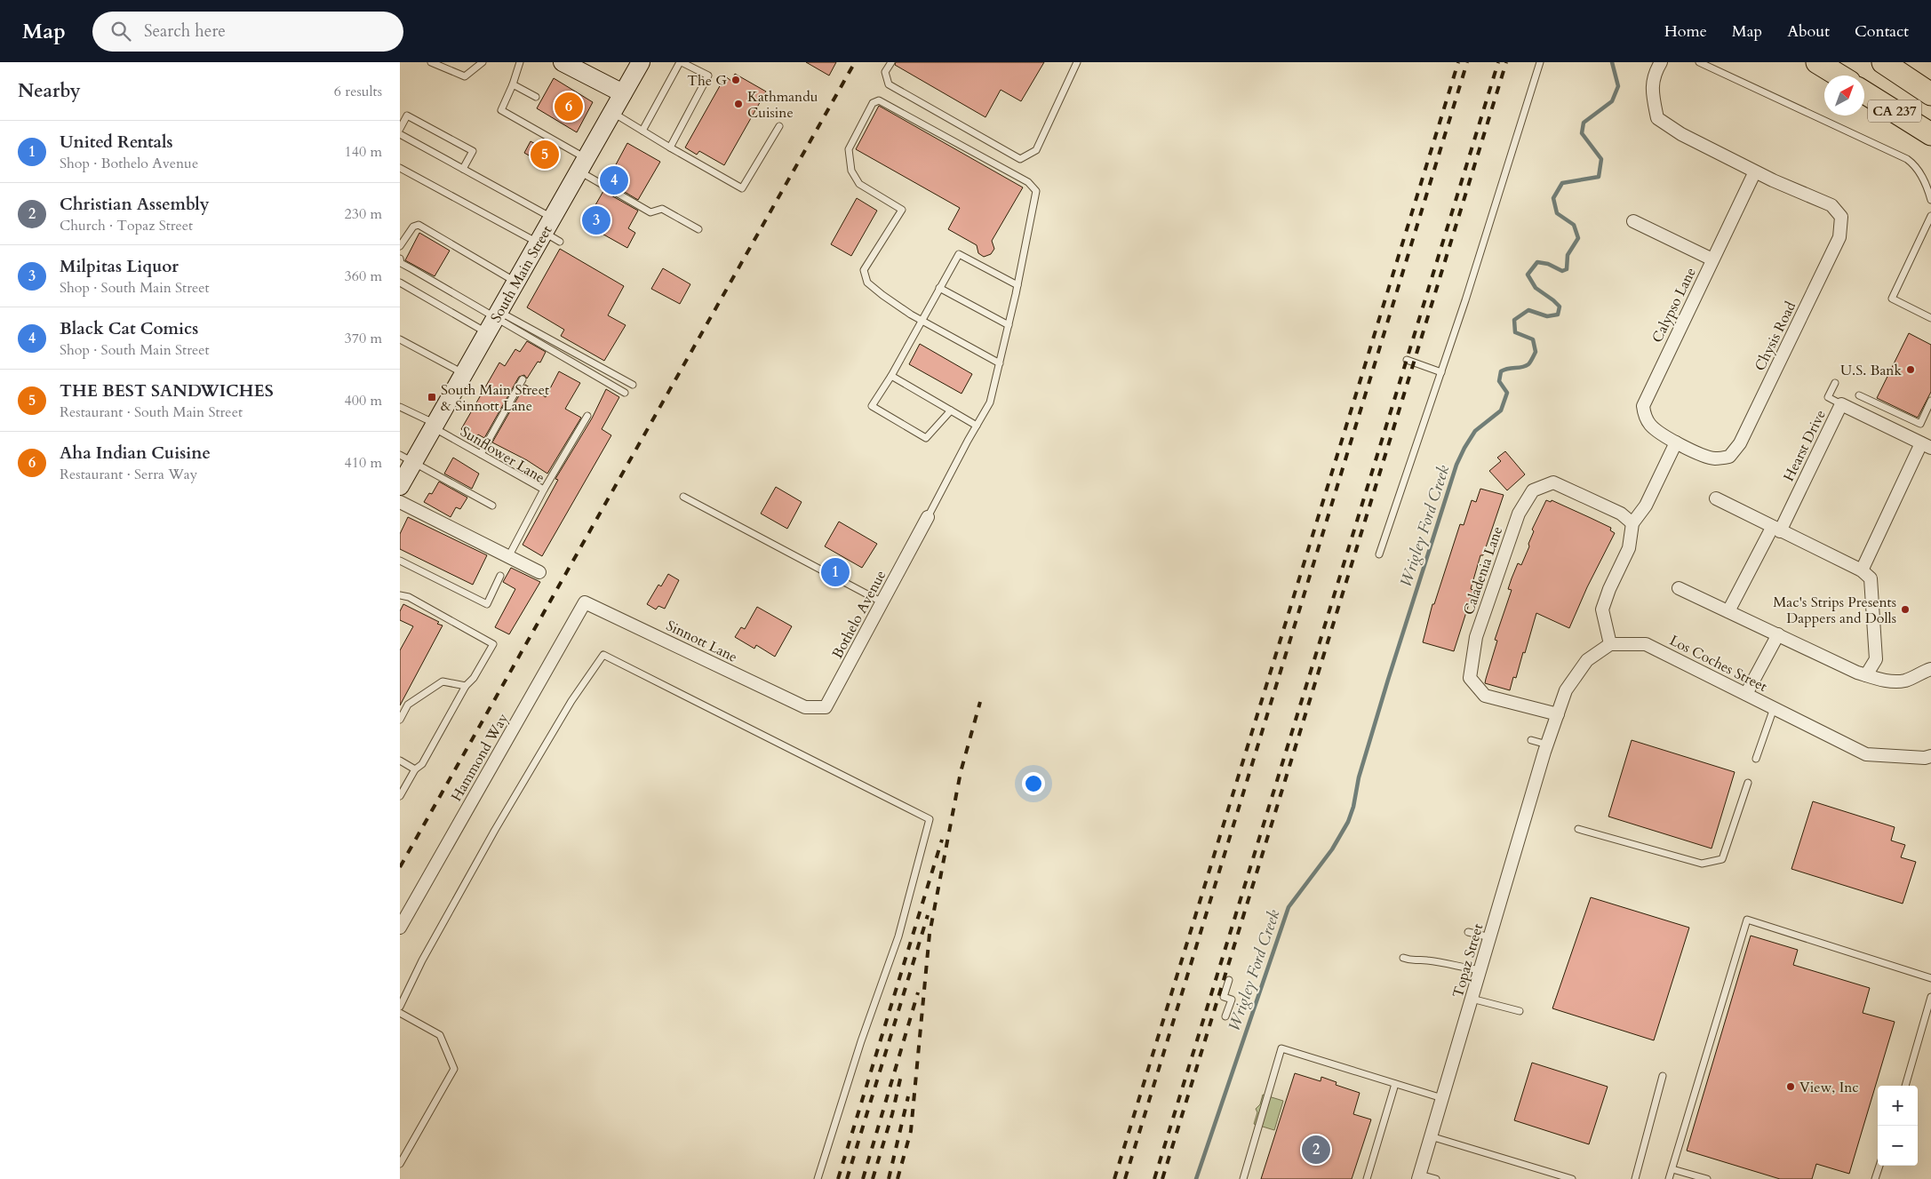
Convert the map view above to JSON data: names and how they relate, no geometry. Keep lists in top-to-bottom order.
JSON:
{
  "streets": {
    "highway": ["CA 237"],
    "main road": ["South Main Street"],
    "street": [
      "Calypso Lane",
      "Chysis Road",
      "Hearst Drive",
      "Caladenia Lane",
      "Bothelo Avenue",
      "Sinnott Lane",
      "Los Coches Street",
      "Hammond Way",
      "Topaz Street"
    ],
    "lane": ["Sunflower Lane"]
  },
  "crossings": [
    ["South Main Street", "Sunflower Lane"],
    ["Calypso Lane", "Chysis Road"],
    ["Bothelo Avenue", "Sinnott Lane"],
    ["Sinnott Lane", "Hammond Way"]
  ],
  "water": ["Wrigley Ford Creek"],
  "places": {
    "other": [
      "The G",
      "Kathmandu Cuisine",
      "U.S. Bank",
      "Mac's Strips Presents Dappers and Dolls",
      "View, Inc"
    ],
    "transit": ["South Main Street & Sinnott Lane"]
  },
  "north": "top right",
  "page": {
    "header": "Map",
    "search": "Search here",
    "nav": [
      "Home",
      "Map",
      "About",
      "Contact"
    ],
    "heading": ["Nearby", "6 results"],
    "pins": [
      "6",
      "5",
      "4",
      "3",
      "1",
      "2"
    ],
    "list": [
      {
        "mark": "1",
        "name": "United Rentals",
        "note": "Shop · Bothelo Avenue",
        "value": "140 m"
      },
      {
        "mark": "2",
        "name": "Christian Assembly",
        "note": "Church · Topaz Street",
        "value": "230 m"
      },
      {
        "mark": "3",
        "name": "Milpitas Liquor",
        "note": "Shop · South Main Street",
        "value": "360 m"
      },
      {
        "mark": "4",
        "name": "Black Cat Comics",
        "note": "Shop · South Main Street",
        "value": "370 m"
      },
      {
        "mark": "5",
        "name": "THE BEST SANDWICHES",
        "note": "Restaurant · South Main Street",
        "value": "400 m"
      },
      {
        "mark": "6",
        "name": "Aha Indian Cuisine",
        "note": "Restaurant · Serra Way",
        "value": "410 m"
      }
    ],
    "map_buttons": ["+", "−"]
  }
}
